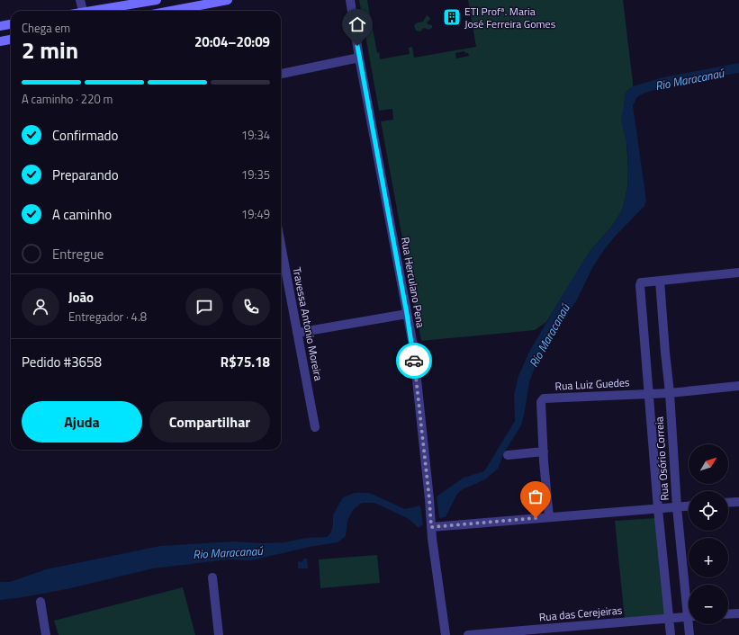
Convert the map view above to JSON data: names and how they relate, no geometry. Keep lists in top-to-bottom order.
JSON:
{
  "streets": {
    "street": [
      "Rua Herculano Pena",
      "Travessa Antonio Moreira",
      "Rua Luiz Guedes",
      "Rua Osório Correia",
      "Rua das Cerejeiras"
    ]
  },
  "crossings": [
    ["Rua Luiz Guedes", "Rua Osório Correia"],
    ["Rua Osório Correia", "Rua das Cerejeiras"]
  ],
  "water": ["Rio Maracanaú"],
  "places": {
    "building": ["ETI Profª. Maria José Ferreira Gomes"]
  },
  "north": "top right",
  "page": {
    "heading": ["2 min", "Chega em", "20:04–20:09"],
    "panel": [
      "João",
      "Entregador · 4.8",
      "Pedido #3658",
      "R$75.18"
    ],
    "bar": "A caminho · 220 m",
    "list": [
      ["Confirmado", "19:34"],
      ["Preparando", "19:35"],
      ["A caminho", "19:49"],
      "Entregue"
    ],
    "buttons": ["Ajuda", "Compartilhar"],
    "map_buttons": ["+", "−"]
  }
}
